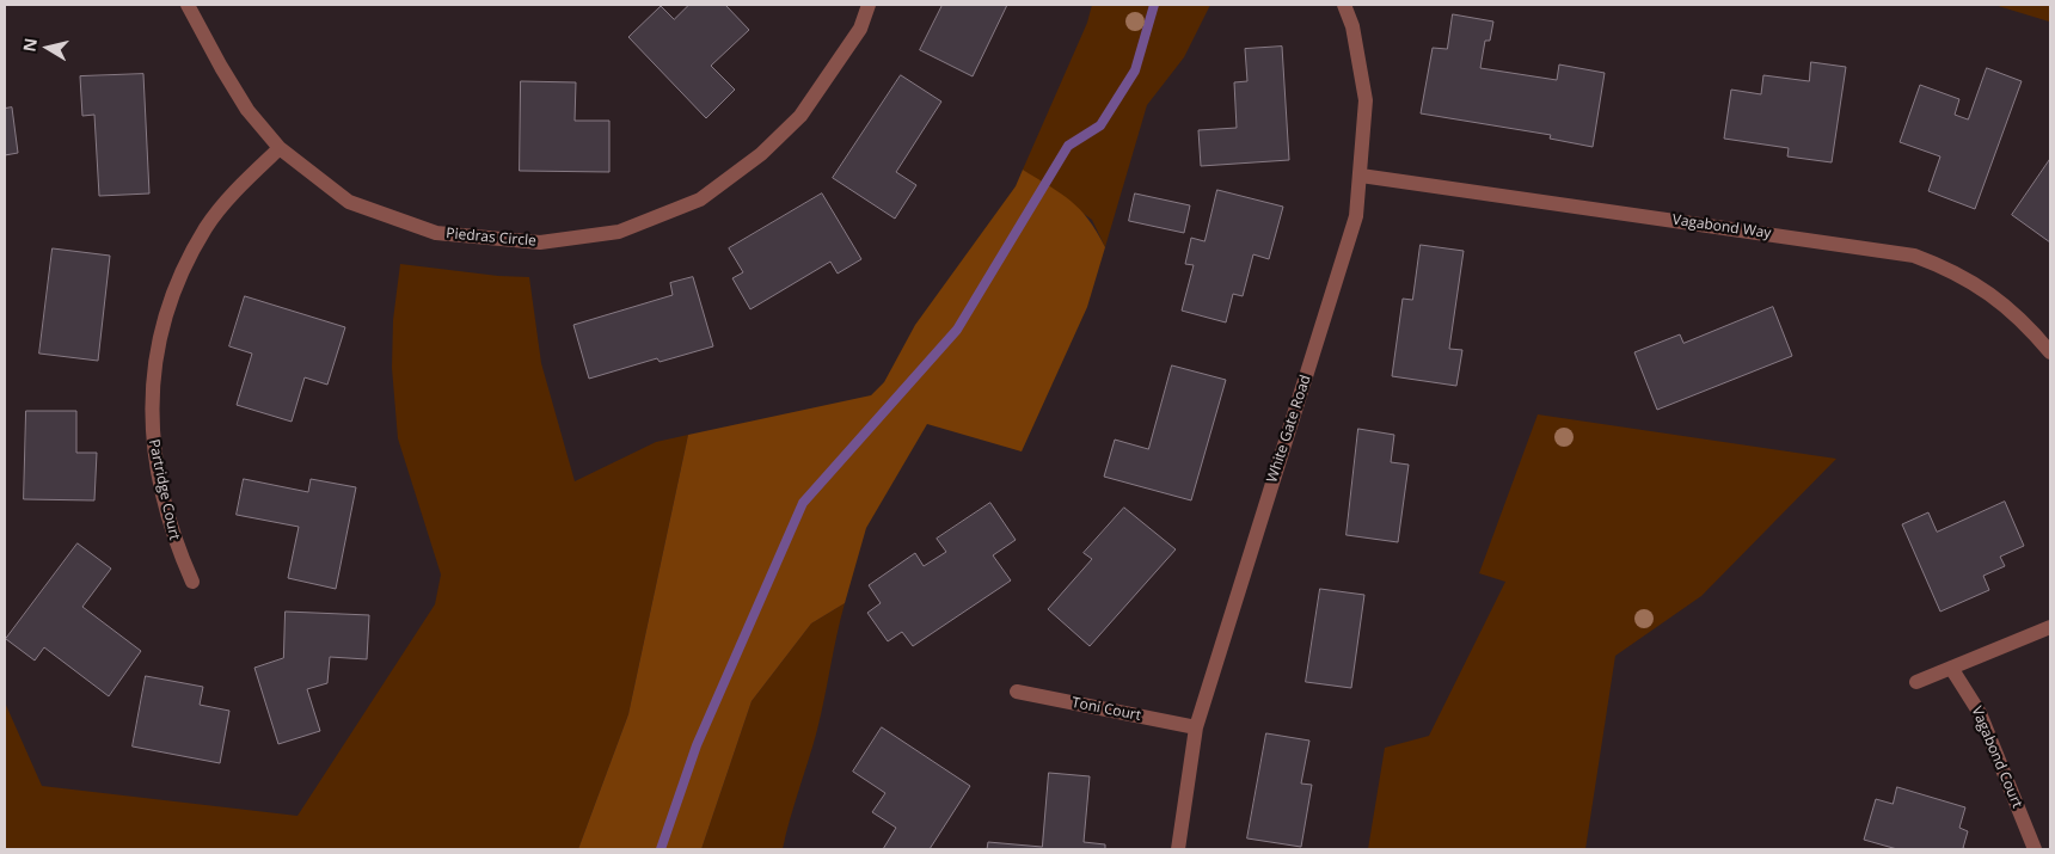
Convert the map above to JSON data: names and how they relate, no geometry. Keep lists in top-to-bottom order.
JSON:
{
  "streets": {
    "street": [
      "Vagabond Way",
      "Piedras Circle",
      "White Gate Road",
      "Partridge Court",
      "Toni Court",
      "Vagabond Court"
    ]
  },
  "crossings": [
    ["Vagabond Way", "White Gate Road"],
    ["Piedras Circle", "Partridge Court"],
    ["White Gate Road", "Toni Court"]
  ],
  "north": "left"
}
